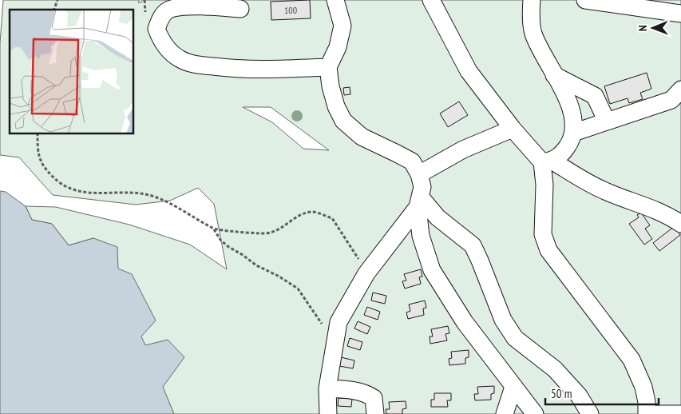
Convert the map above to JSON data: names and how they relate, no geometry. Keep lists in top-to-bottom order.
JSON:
{
  "house_numbers": ["100"],
  "scale_bar": "50 m",
  "north": "left"
}
